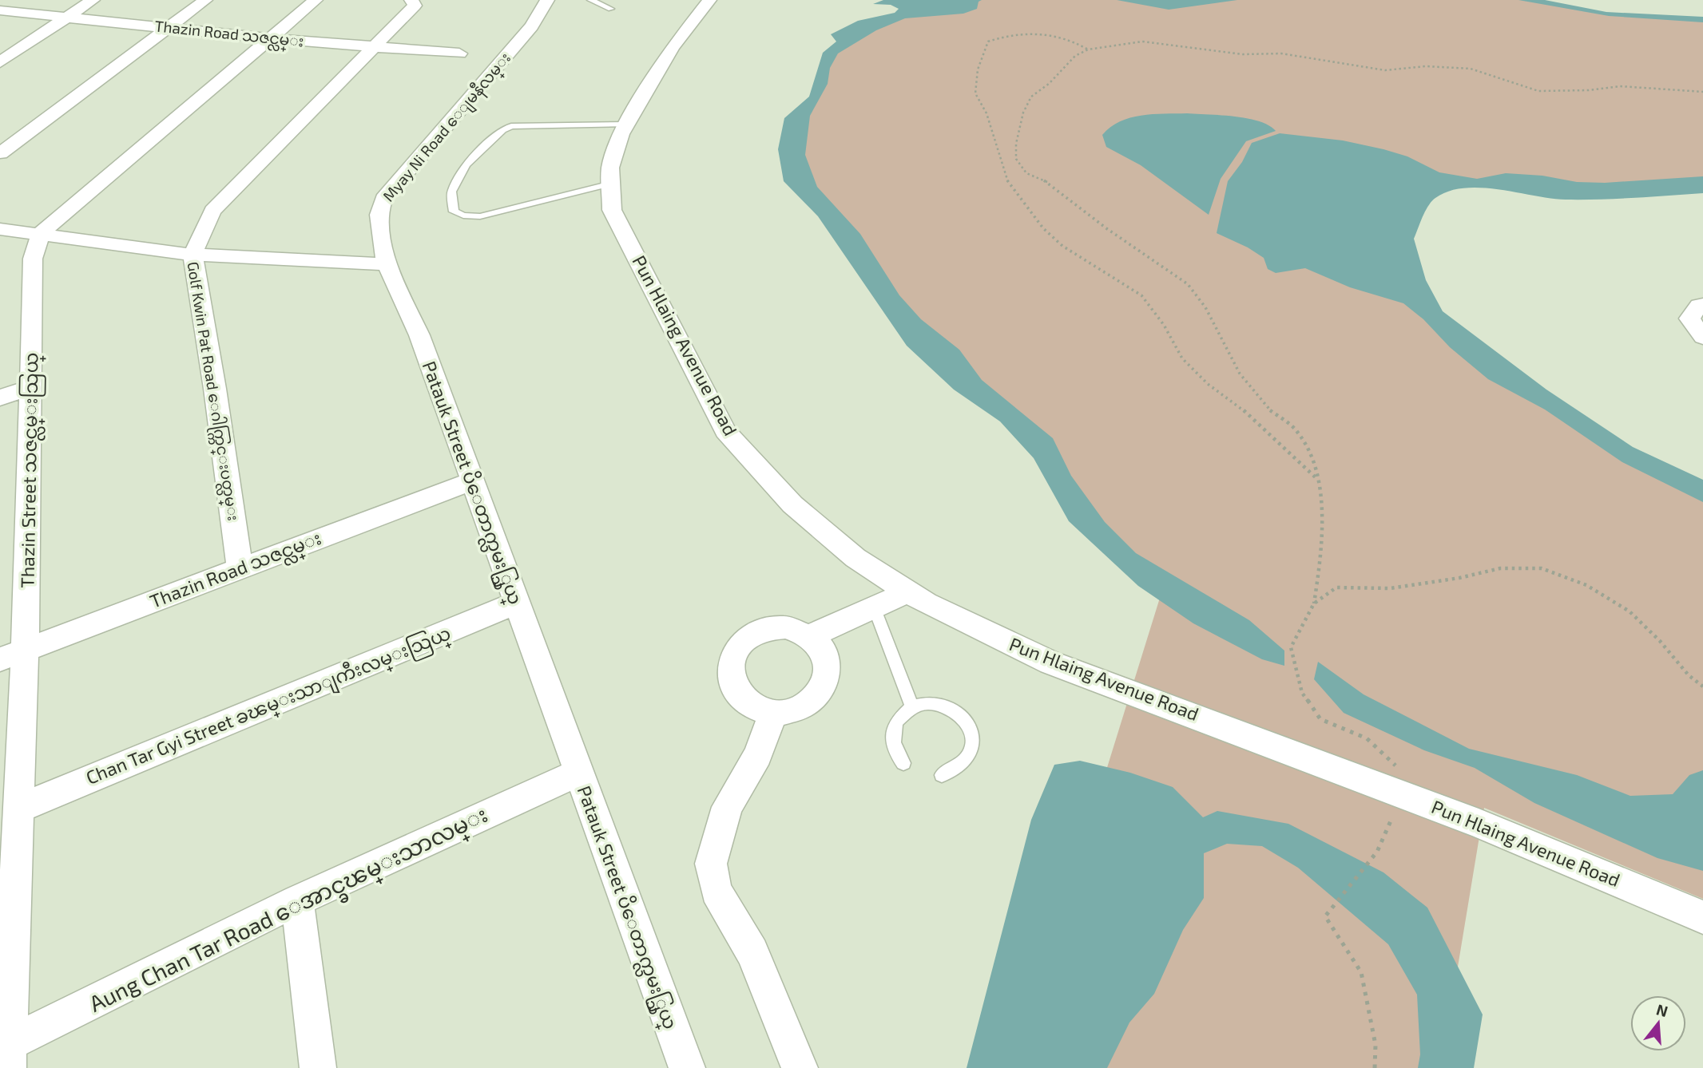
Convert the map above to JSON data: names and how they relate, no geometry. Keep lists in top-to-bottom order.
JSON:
{
  "streets": {
    "street": [
      "Thazin Road သဇင္လမ္း",
      "Myay Ni Road ေျမနီလမ္း",
      "Pun Hlaing Avenue Road",
      "Golf Kwin Pat Road ေဂါက္ကြင္းပတ္လမ္း",
      "Thazin Street သဇင္လမ္းသြယ္",
      "Patauk Street ပိေတာက္လမး္သြယ္",
      "Chan Tar Gyi Street ခၽမ္းသာျကီးလမ္းသြယ္",
      "Aung Chan Tar Road ေအာင္ခၽမ္းသာလမ္း"
    ]
  },
  "crossings": [
    ["Thazin Road သဇင္လမ္း", "Golf Kwin Pat Road ေဂါက္ကြင္းပတ္လမ္း"],
    ["Thazin Road သဇင္လမ္း", "Thazin Street သဇင္လမ္းသြယ္"],
    ["Thazin Road သဇင္လမ္း", "Patauk Street ပိေတာက္လမး္သြယ္"],
    ["Myay Ni Road ေျမနီလမ္း", "Patauk Street ပိေတာက္လမး္သြယ္"],
    ["Thazin Street သဇင္လမ္းသြယ္", "Chan Tar Gyi Street ခၽမ္းသာျကီးလမ္းသြယ္"],
    ["Thazin Street သဇင္လမ္းသြယ္", "Aung Chan Tar Road ေအာင္ခၽမ္းသာလမ္း"],
    ["Patauk Street ပိေတာက္လမး္သြယ္", "Chan Tar Gyi Street ခၽမ္းသာျကီးလမ္းသြယ္"],
    ["Patauk Street ပိေတာက္လမး္သြယ္", "Aung Chan Tar Road ေအာင္ခၽမ္းသာလမ္း"]
  ],
  "north": "top"
}
